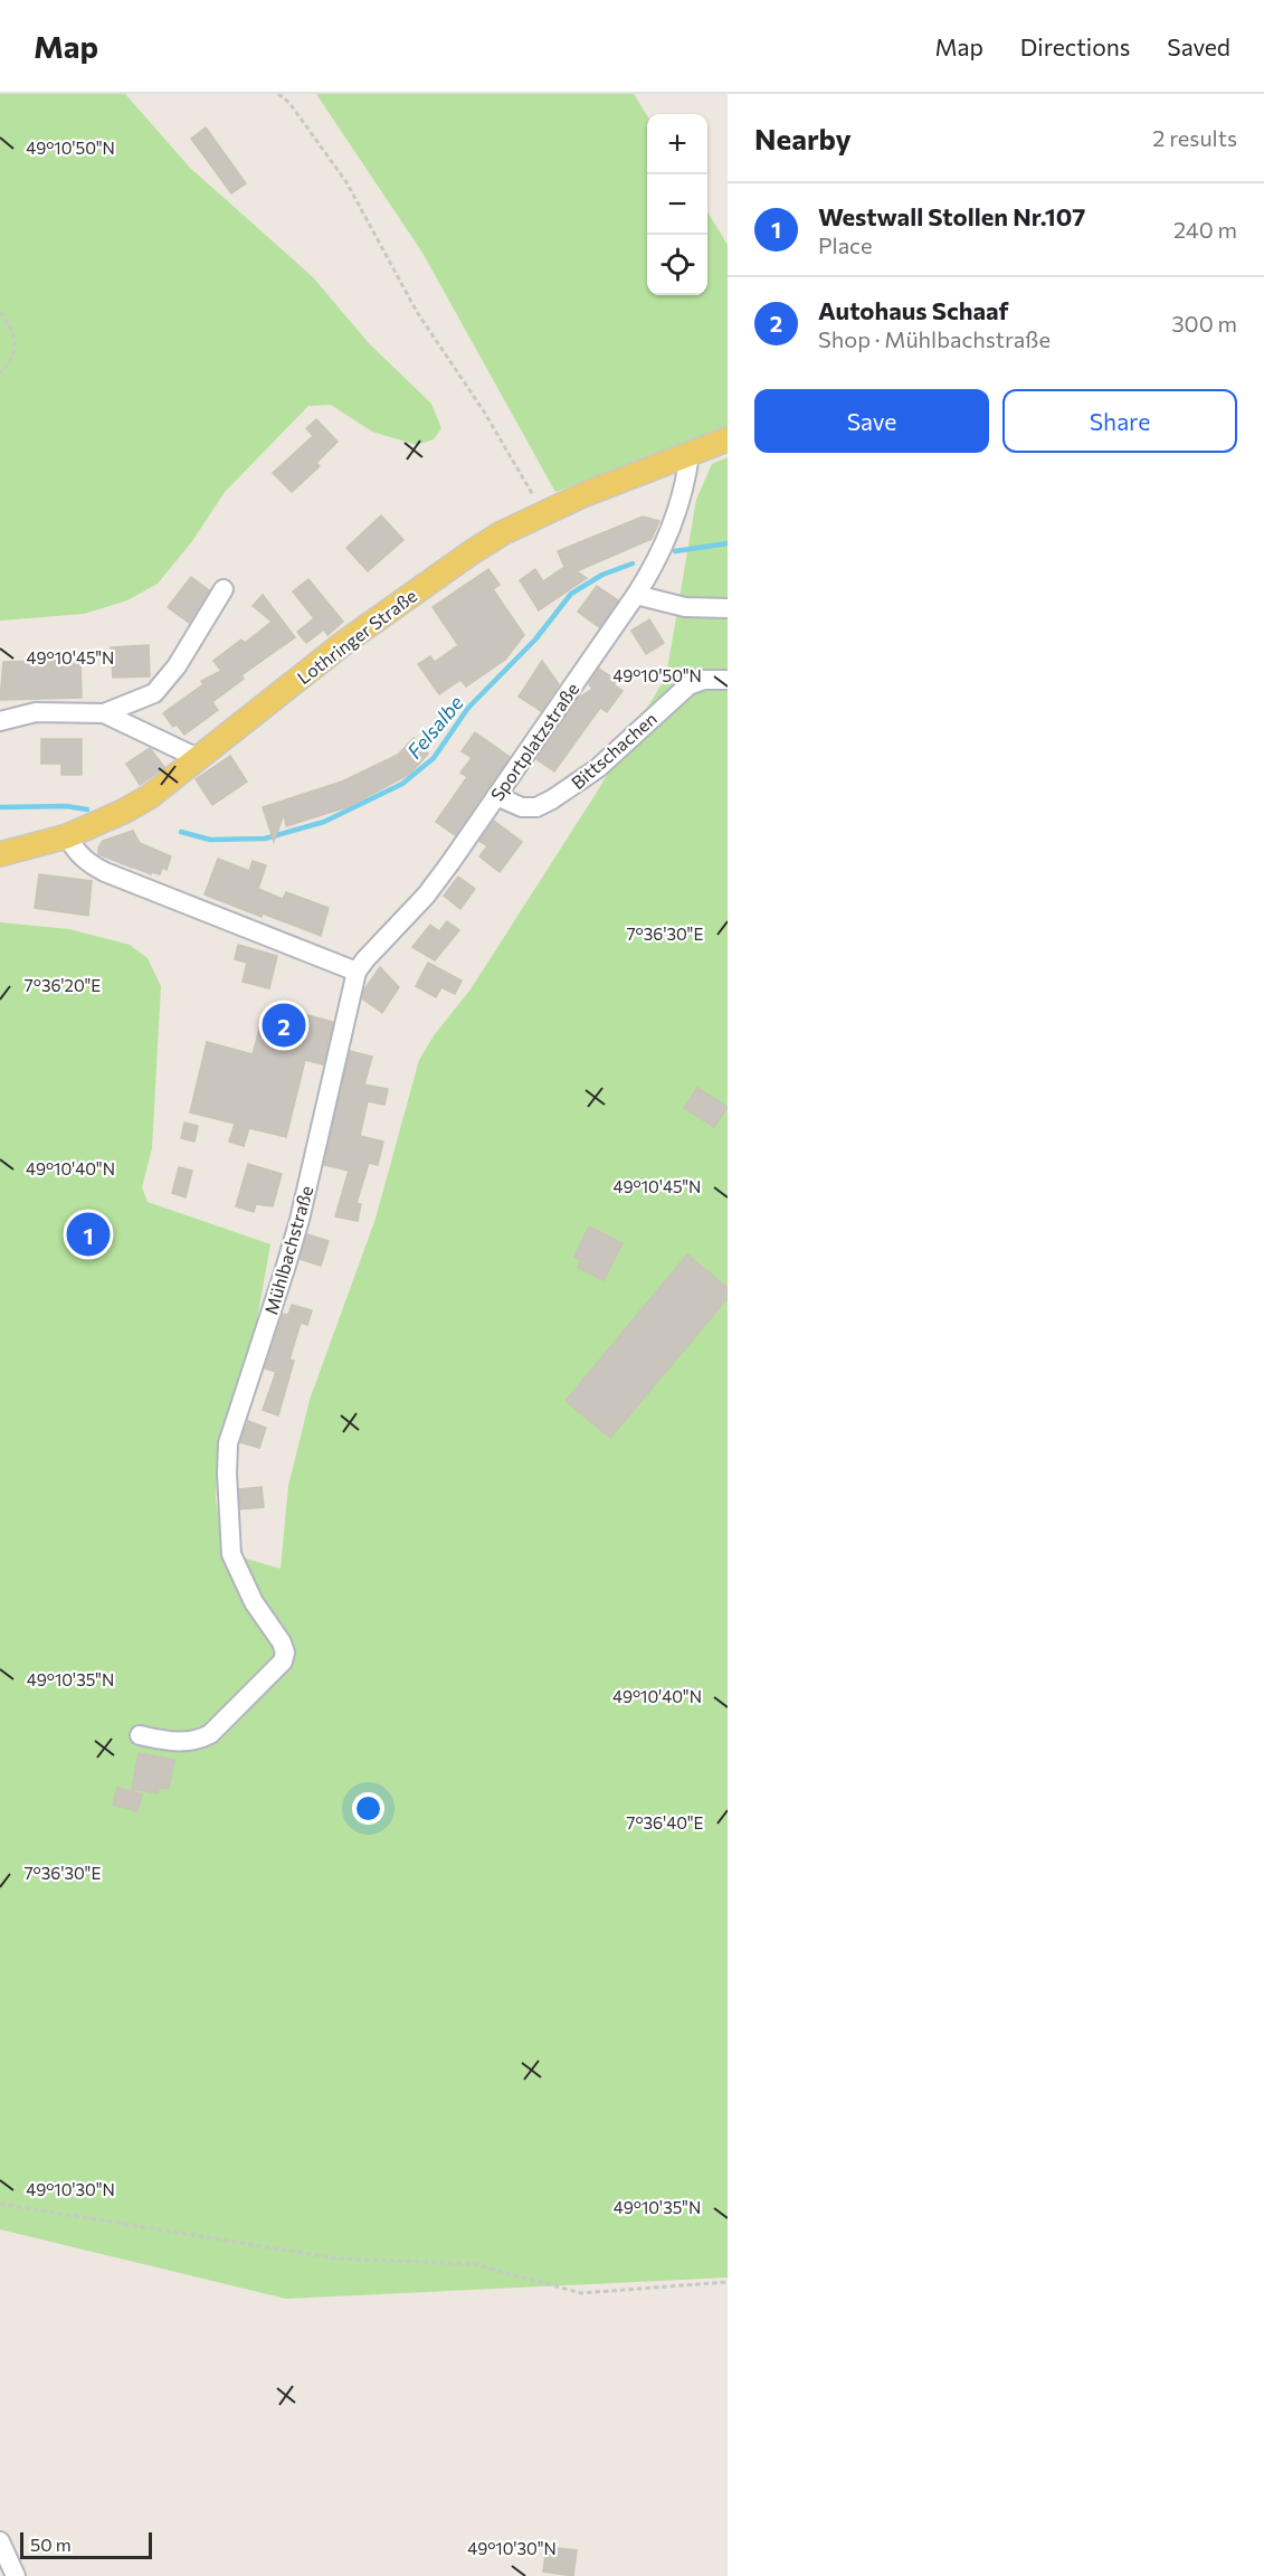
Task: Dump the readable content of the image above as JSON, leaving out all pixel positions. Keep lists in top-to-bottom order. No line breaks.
{"streets":{"main road":["Lothringer Straße"],"street":["Sportplatzstraße","Bittschachen","Mühlbachstraße"]},"crossings":[["Lothringer Straße","Sportplatzstraße"],["Sportplatzstraße","Bittschachen"],["Sportplatzstraße","Mühlbachstraße"]],"water":["Felsalbe"],"scale_bar":"50 m","page":{"header":"Map","nav":["Map","Directions","Saved"],"heading":["Nearby","2 results"],"map_buttons":["+","−"],"list":[{"mark":"1","name":"Westwall Stollen Nr.107","note":"Place","value":"240 m"},{"mark":"2","name":"Autohaus Schaaf","note":"Shop · Mühlbachstraße","value":"300 m"}],"buttons":["Save","Share"],"pins":["2","1"],"scale":"50 m"},"coordinates":["49°10'50\"N","49°10'45\"N","7°36'30\"E","7°36'20\"E","49°10'40\"N","49°10'35\"N","7°36'40\"E","49°10'30\"N"]}
